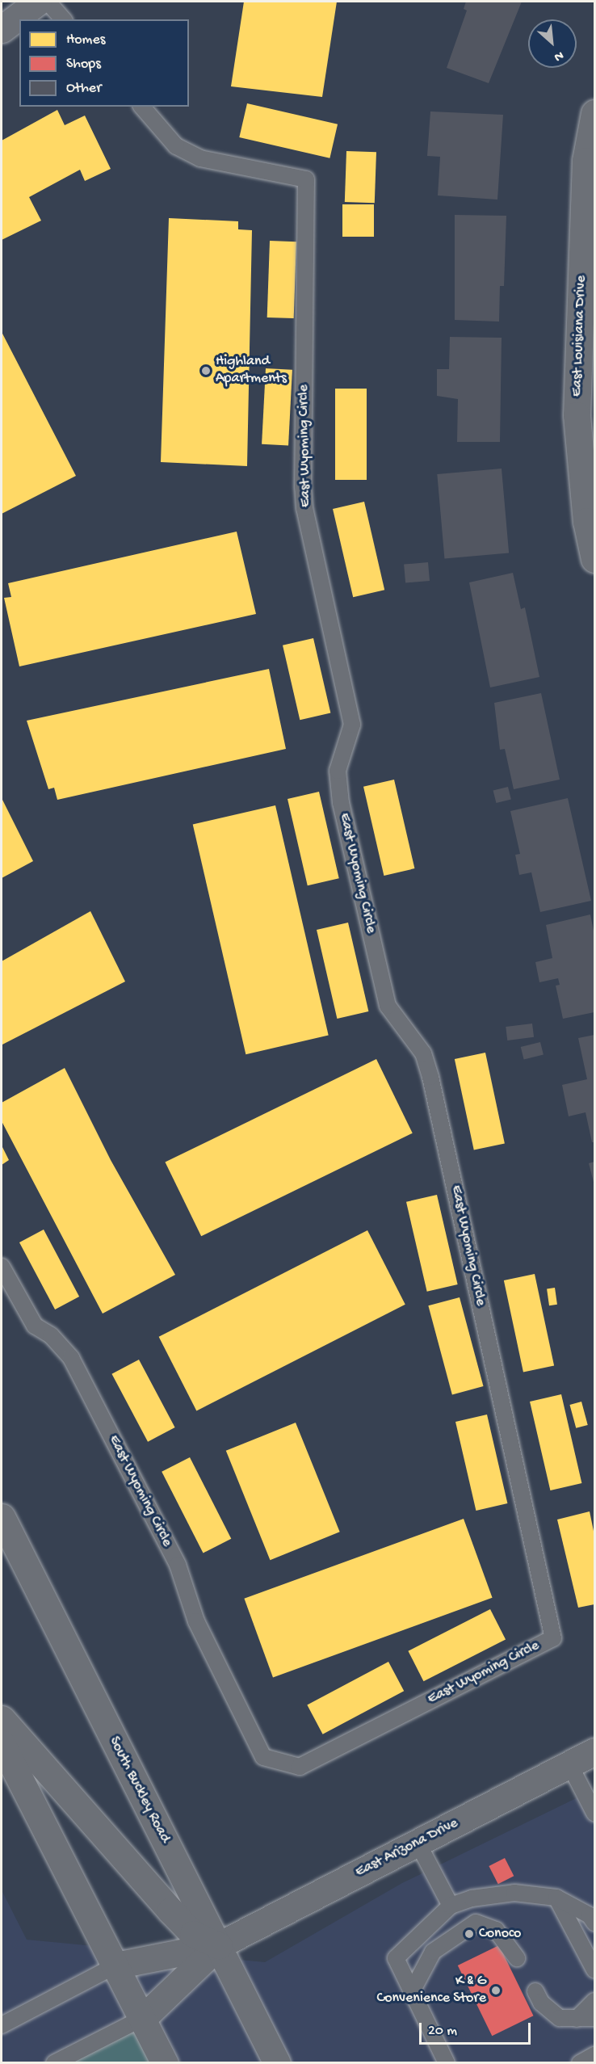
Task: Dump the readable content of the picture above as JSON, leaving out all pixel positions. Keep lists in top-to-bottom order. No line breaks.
{"streets":{"main road":["East Louisiana Drive","South Buckley Road","East Arizona Drive"],"lane":["East Wyoming Circle"]},"crossings":[["South Buckley Road","East Arizona Drive"]],"places":["Highland Apartments","Conoco","K & G Convenience Store"],"legend":["Homes","Shops","Other"],"scale_bar":"20 m","north":"bottom right"}
